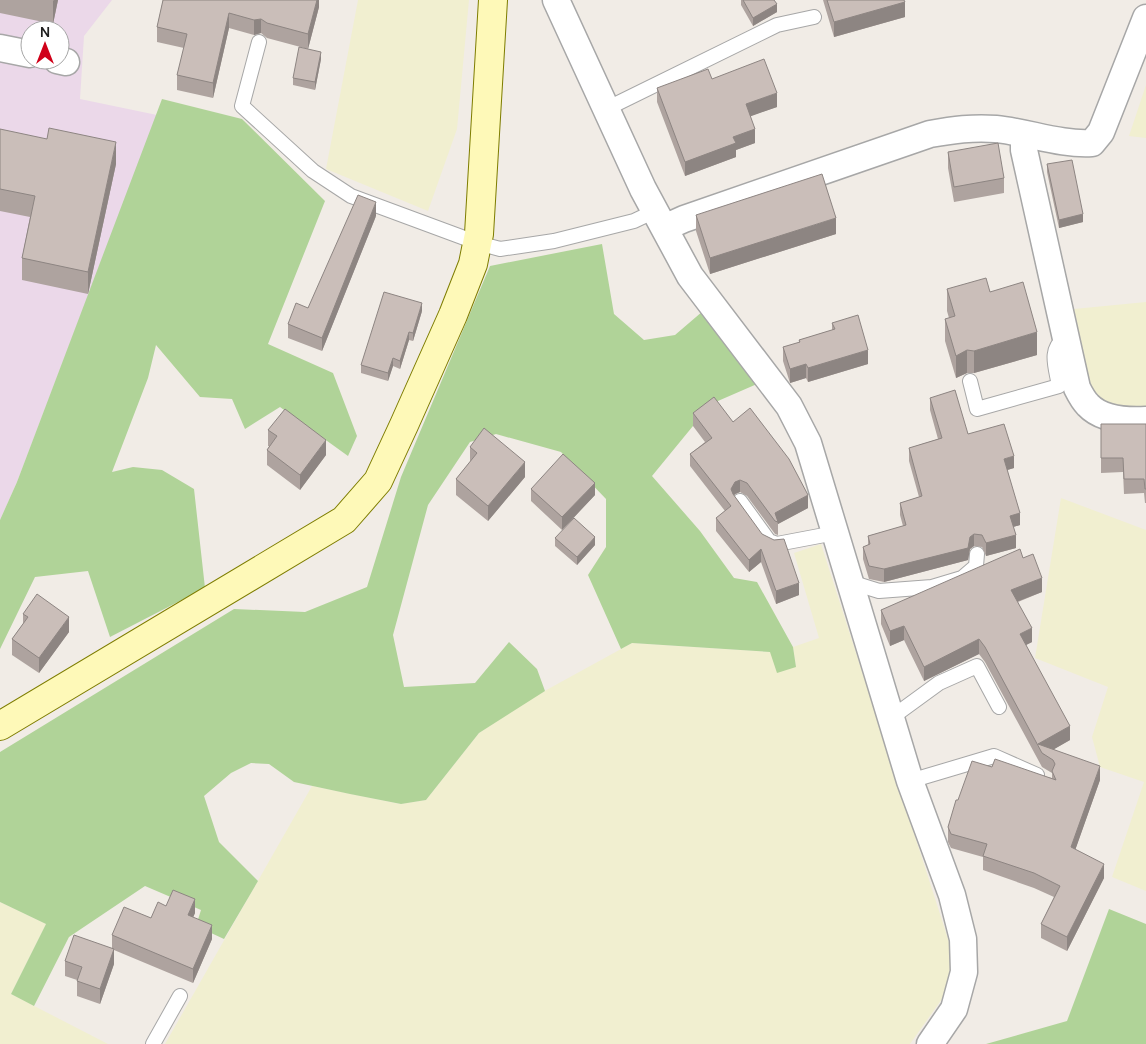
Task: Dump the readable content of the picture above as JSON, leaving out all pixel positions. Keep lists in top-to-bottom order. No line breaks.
{"north":"top"}
